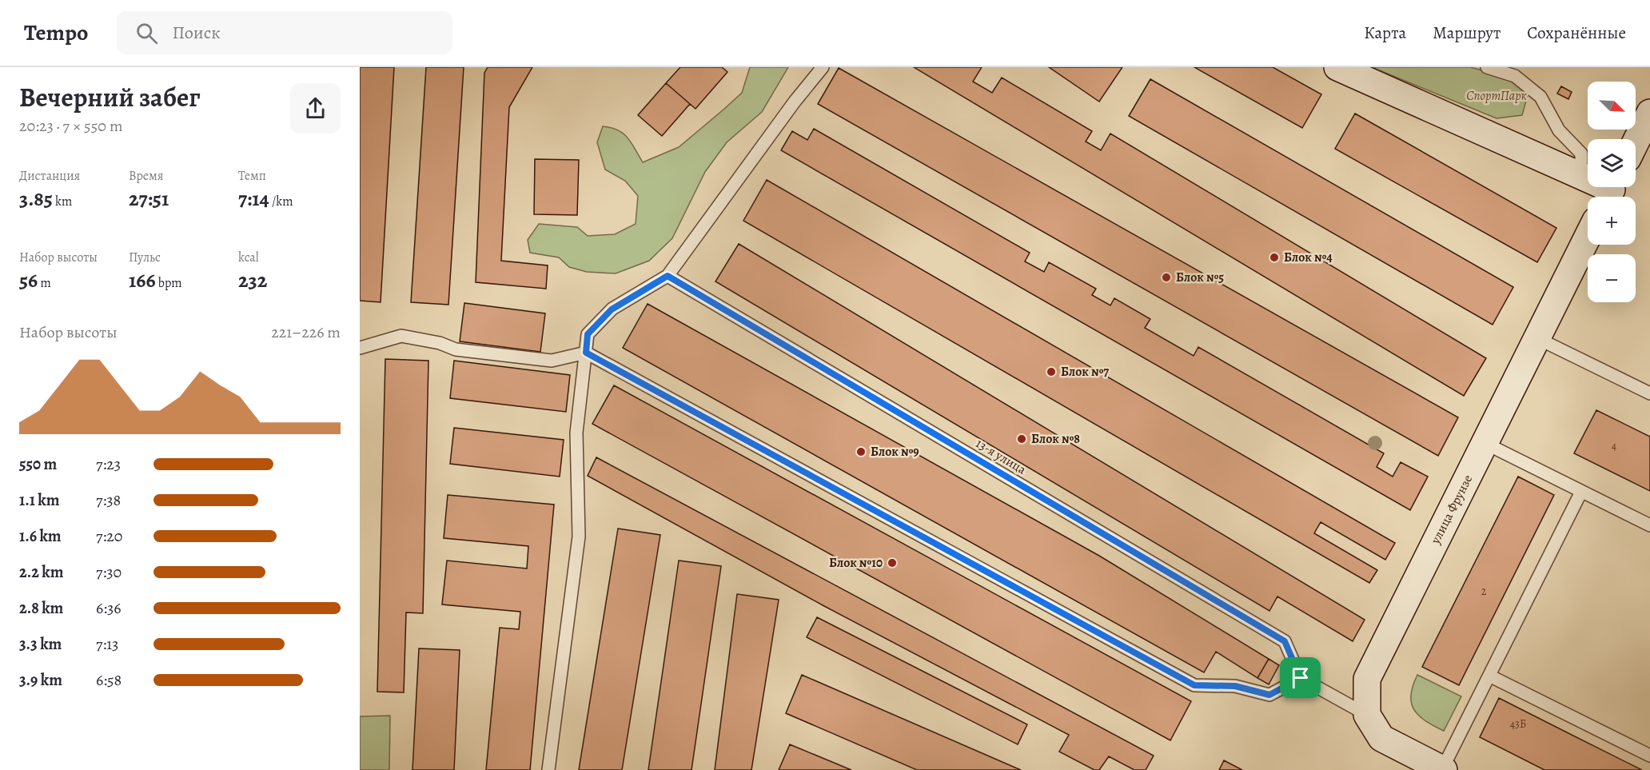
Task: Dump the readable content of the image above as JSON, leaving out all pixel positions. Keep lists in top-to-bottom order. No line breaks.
{"streets":{"street":["улица Фрунзе"],"lane":["13-я улица"]},"parks":["СпортПарк"],"places":["Блок №4","Блок №5","Блок №7","Блок №8","Блок №9","Блок №10"],"house_numbers":["4","2","43Б"],"north":"bottom right","page":{"header":"Tempo","search":"Поиск","nav":["Карта","Маршрут","Сохранённые"],"heading":["Вечерний забег","20:23 · 7 × 550 m"],"map_buttons":["+","−"],"stats":[["Дистанция","3.85 km"],["Время","27:51"],["Темп","7:14 /km"],["Набор высоты","56 m"],["Пульс","166 bpm"],["kcal","232"]],"chart":["Набор высоты","221–226 m"],"list":[{"name":"550 m","note":"7:23"},{"name":"1.1 km","note":"7:38"},{"name":"1.6 km","note":"7:20"},{"name":"2.2 km","note":"7:30"},{"name":"2.8 km","note":"6:36"},{"name":"3.3 km","note":"7:13"},{"name":"3.9 km","note":"6:58"}]}}
